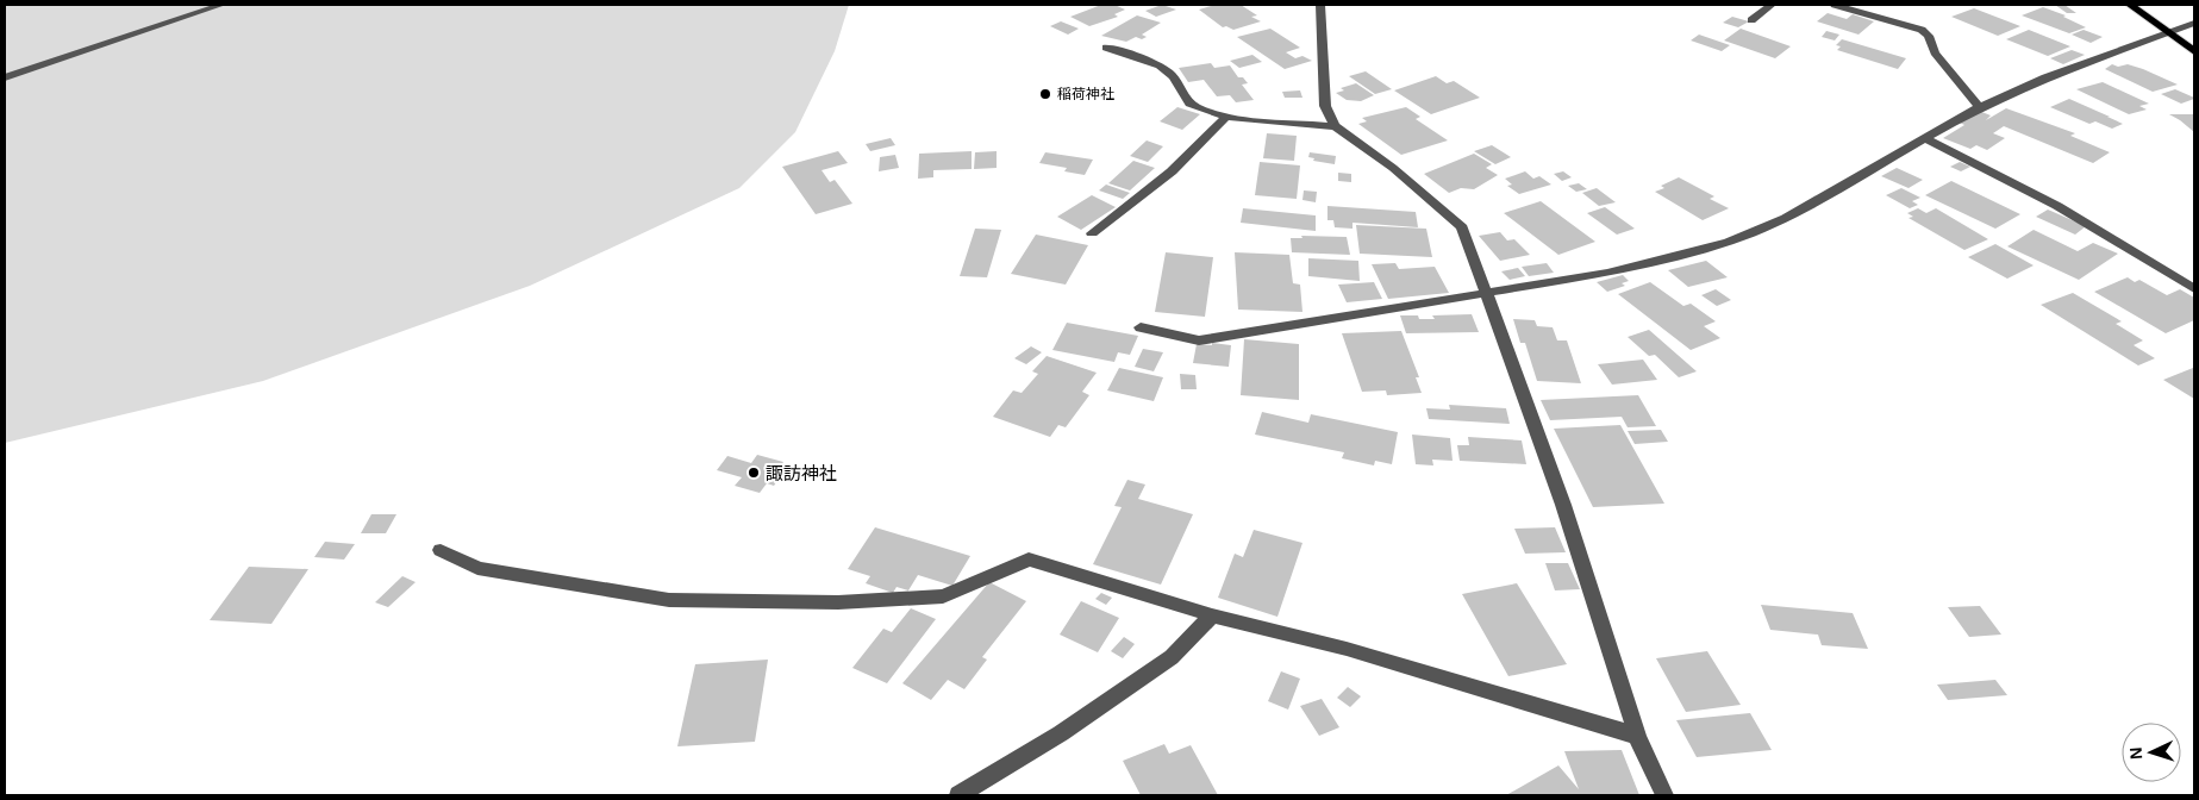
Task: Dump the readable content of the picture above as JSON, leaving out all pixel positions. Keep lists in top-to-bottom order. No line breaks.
{"places":["稲荷神社","諏訪神社"],"north":"left"}
